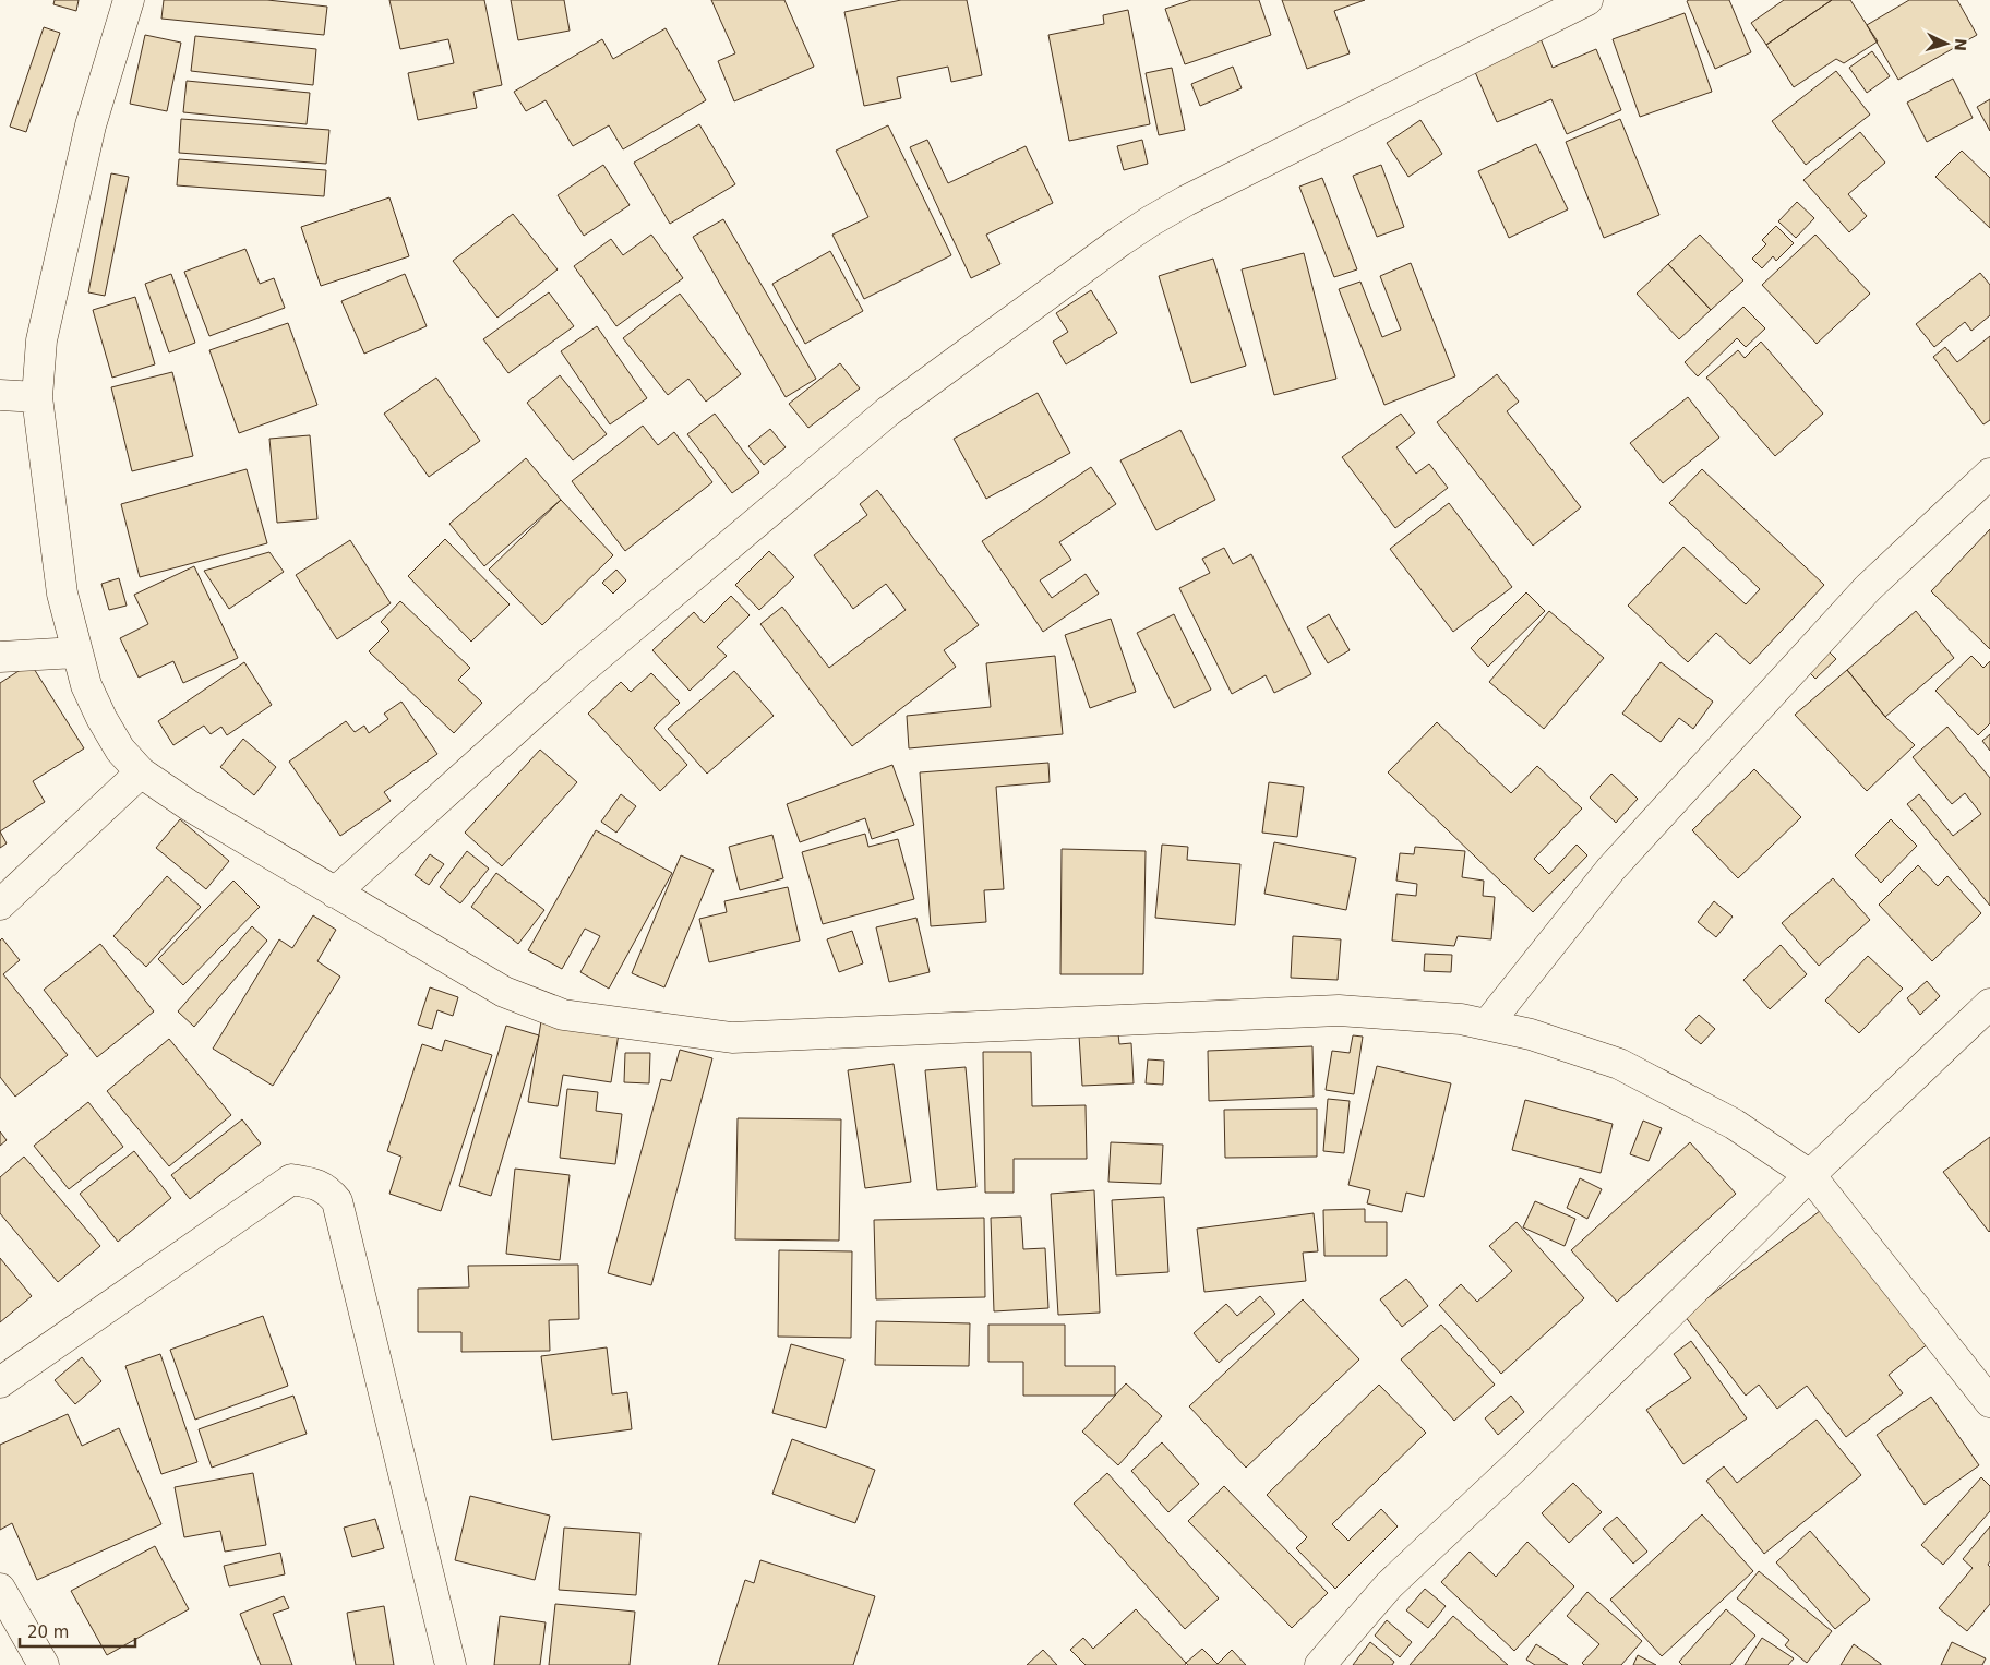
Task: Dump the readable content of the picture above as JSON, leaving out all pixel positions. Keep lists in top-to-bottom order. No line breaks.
{"scale_bar":"20 m","north":"right"}
